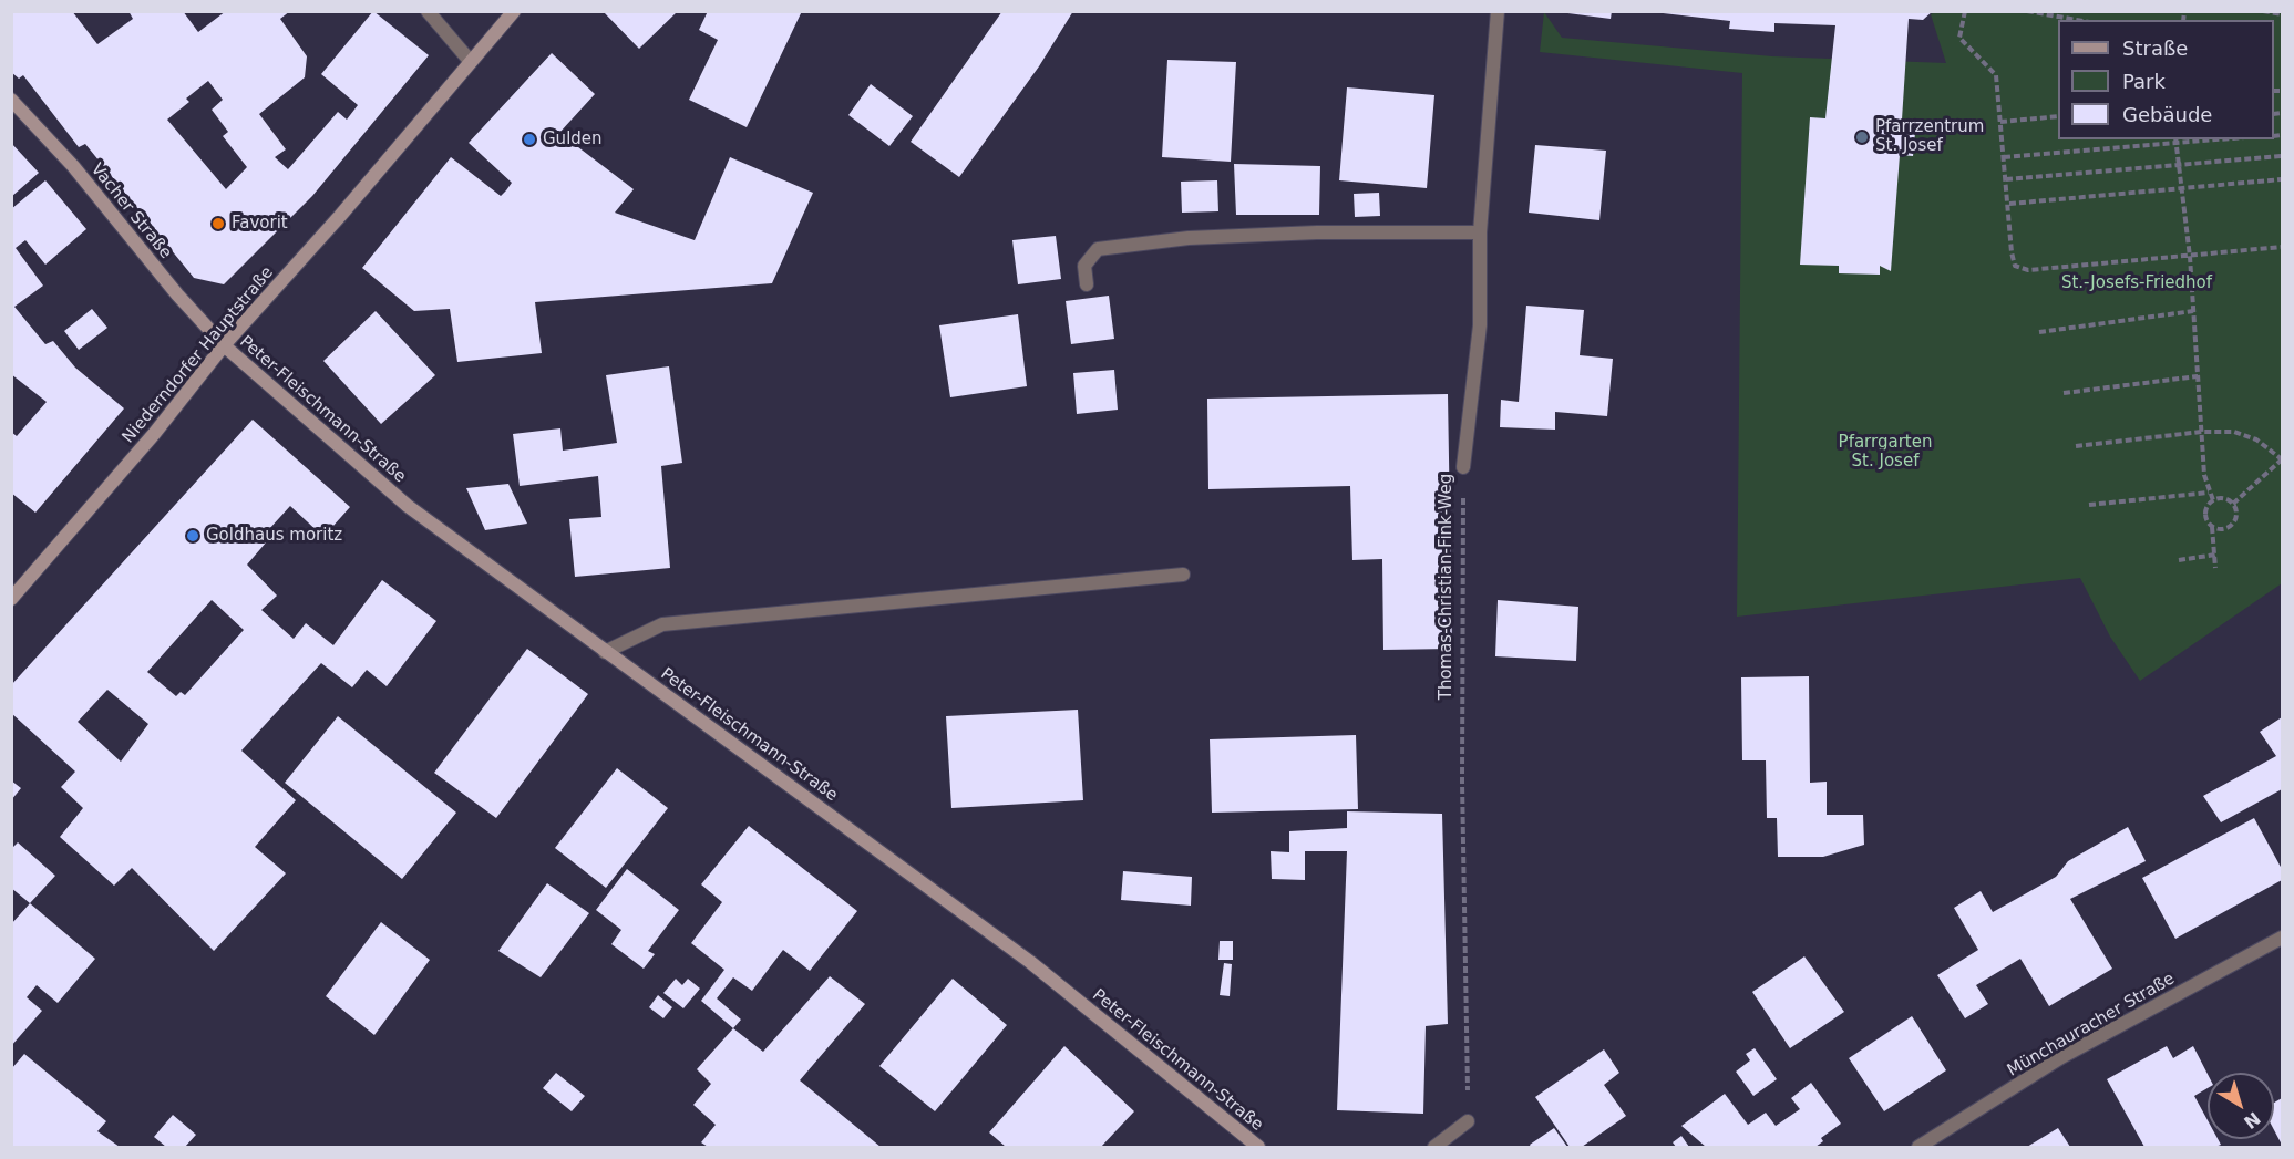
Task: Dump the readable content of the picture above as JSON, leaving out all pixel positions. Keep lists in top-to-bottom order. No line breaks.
{"streets":{"street":["Vacher Straße","Niederndorfer Hauptstraße","Peter-Fleischmann-Straße","Thomas-Christian-Fink-Weg","Münchauracher Straße"]},"crossings":[["Vacher Straße","Niederndorfer Hauptstraße"],["Vacher Straße","Peter-Fleischmann-Straße"],["Niederndorfer Hauptstraße","Peter-Fleischmann-Straße"]],"parks":["St.-Josefs-Friedhof","Pfarrgarten St. Josef"],"places":["Pfarrzentrum St. Josef","Gulden","Favorit","Goldhaus moritz"],"legend":["Straße","Park","Gebäude"],"north":"bottom right"}
